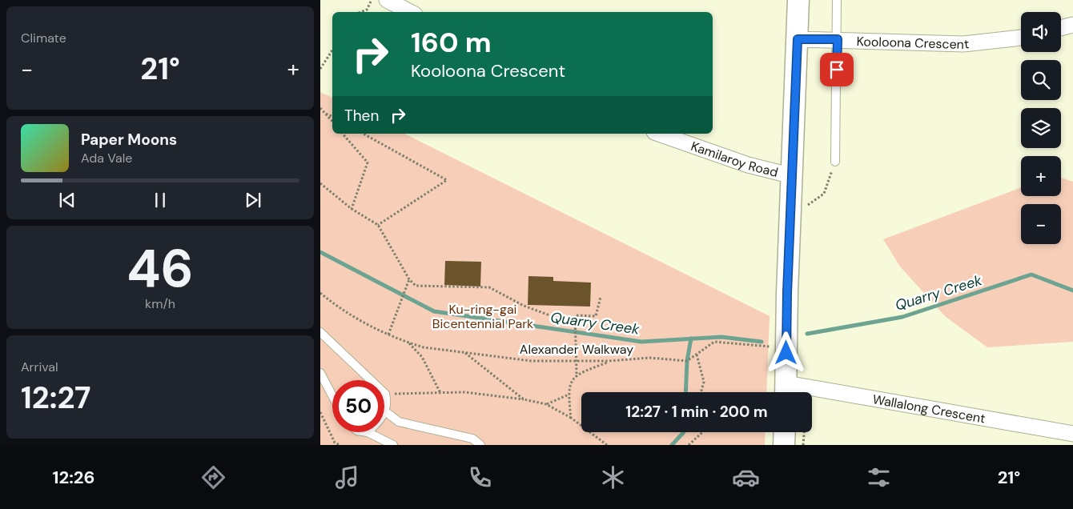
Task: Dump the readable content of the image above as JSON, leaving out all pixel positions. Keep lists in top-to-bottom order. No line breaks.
{"streets":{"street":["Kooloona Crescent","Kamilaroy Road","Wallalong Crescent"],"path":["Alexander Walkway"]},"water":["Quarry Creek"],"parks":["Ku-ring-gai Bicentennial Park"],"page":{"tile":["Climate",["46","km/h"],["Arrival","12:27"]],"map_buttons":["+","−"],"turn":["160 m","Kooloona Crescent"],"heat":["−","21°","+"],"then":"Then","song":["Paper Moons","Ada Vale"],"limit":"50","trip":"12:27 · 1 min · 200 m","tabs":["12:26","21°"]}}
